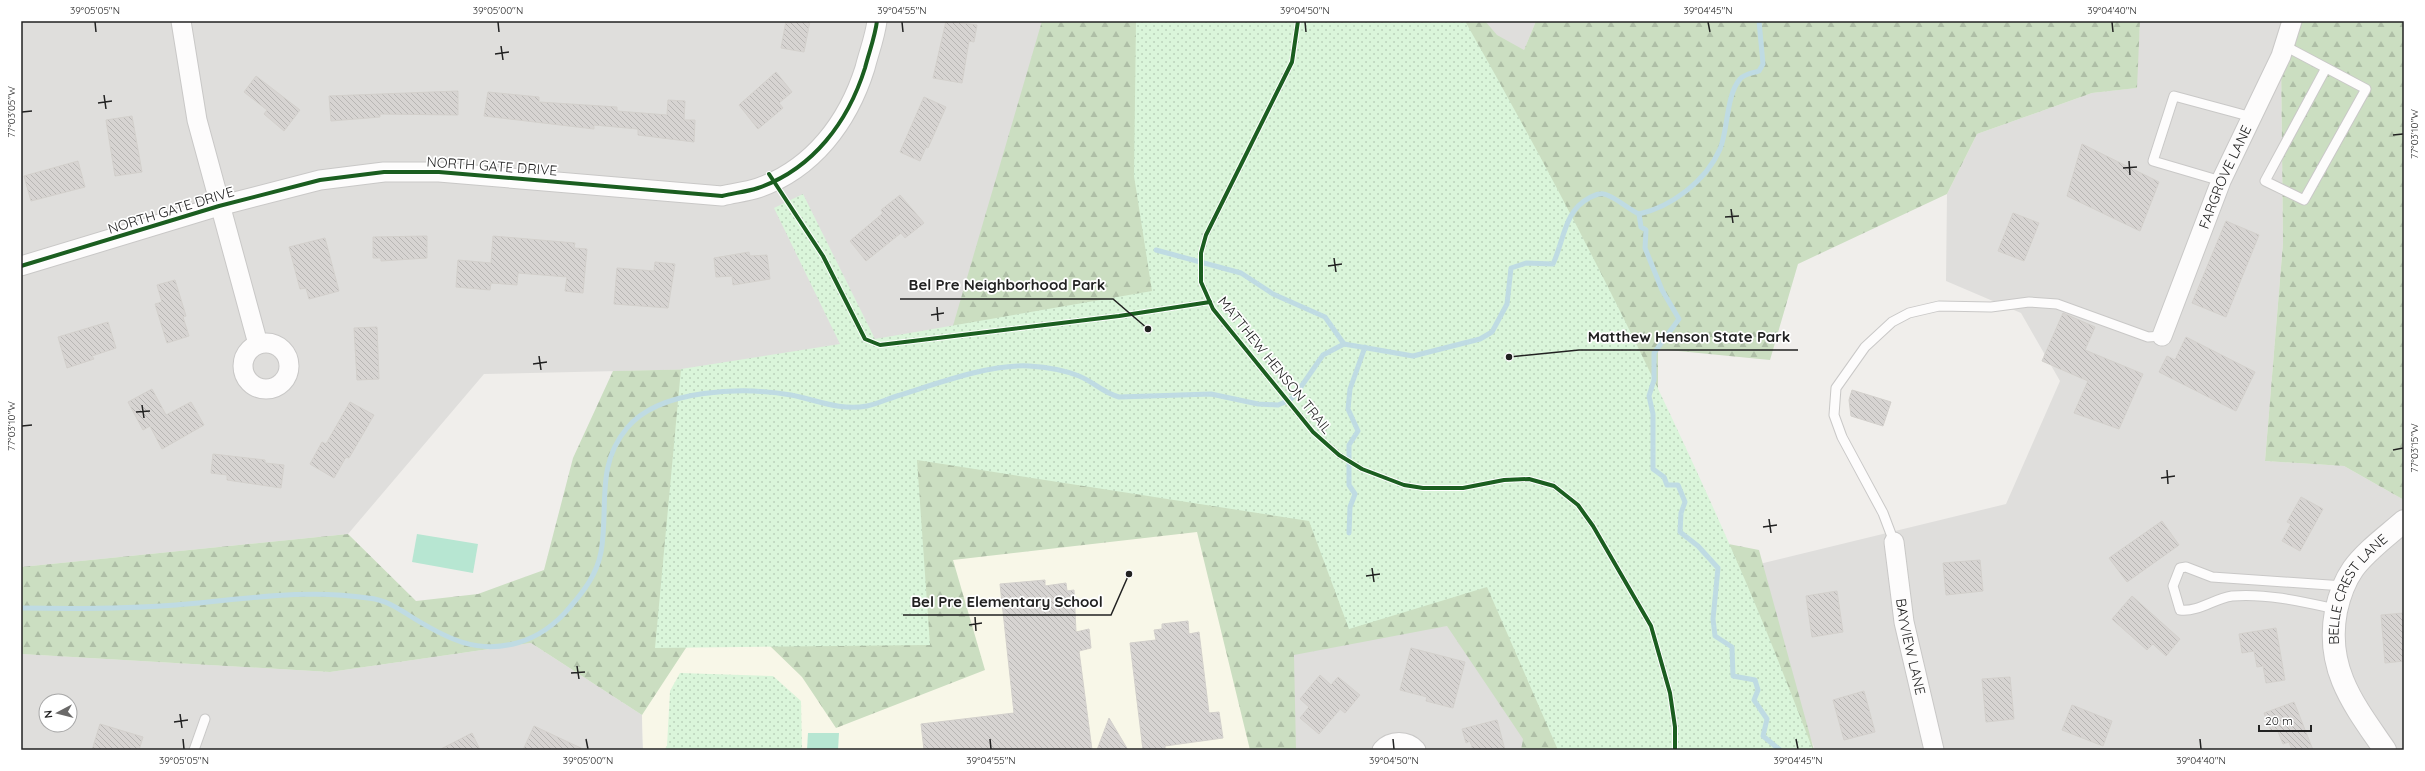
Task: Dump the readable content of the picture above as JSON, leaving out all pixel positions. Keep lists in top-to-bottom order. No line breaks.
{"streets":{"street":["NORTH GATE DRIVE","FARGROVE LANE","BELLE CREST LANE","BAYVIEW LANE"],"cycle path":["MATTHEW HENSON TRAIL"]},"places":["Bel Pre Neighborhood Park","Matthew Henson State Park","Bel Pre Elementary School"],"scale_bar":"20 m","north":"left","coordinates":["39°05'05\"N","39°05'00\"N","39°04'55\"N","39°04'50\"N","39°04'45\"N","39°04'40\"N","77°03'05\"W","77°03'10\"W","77°03'15\"W"]}
